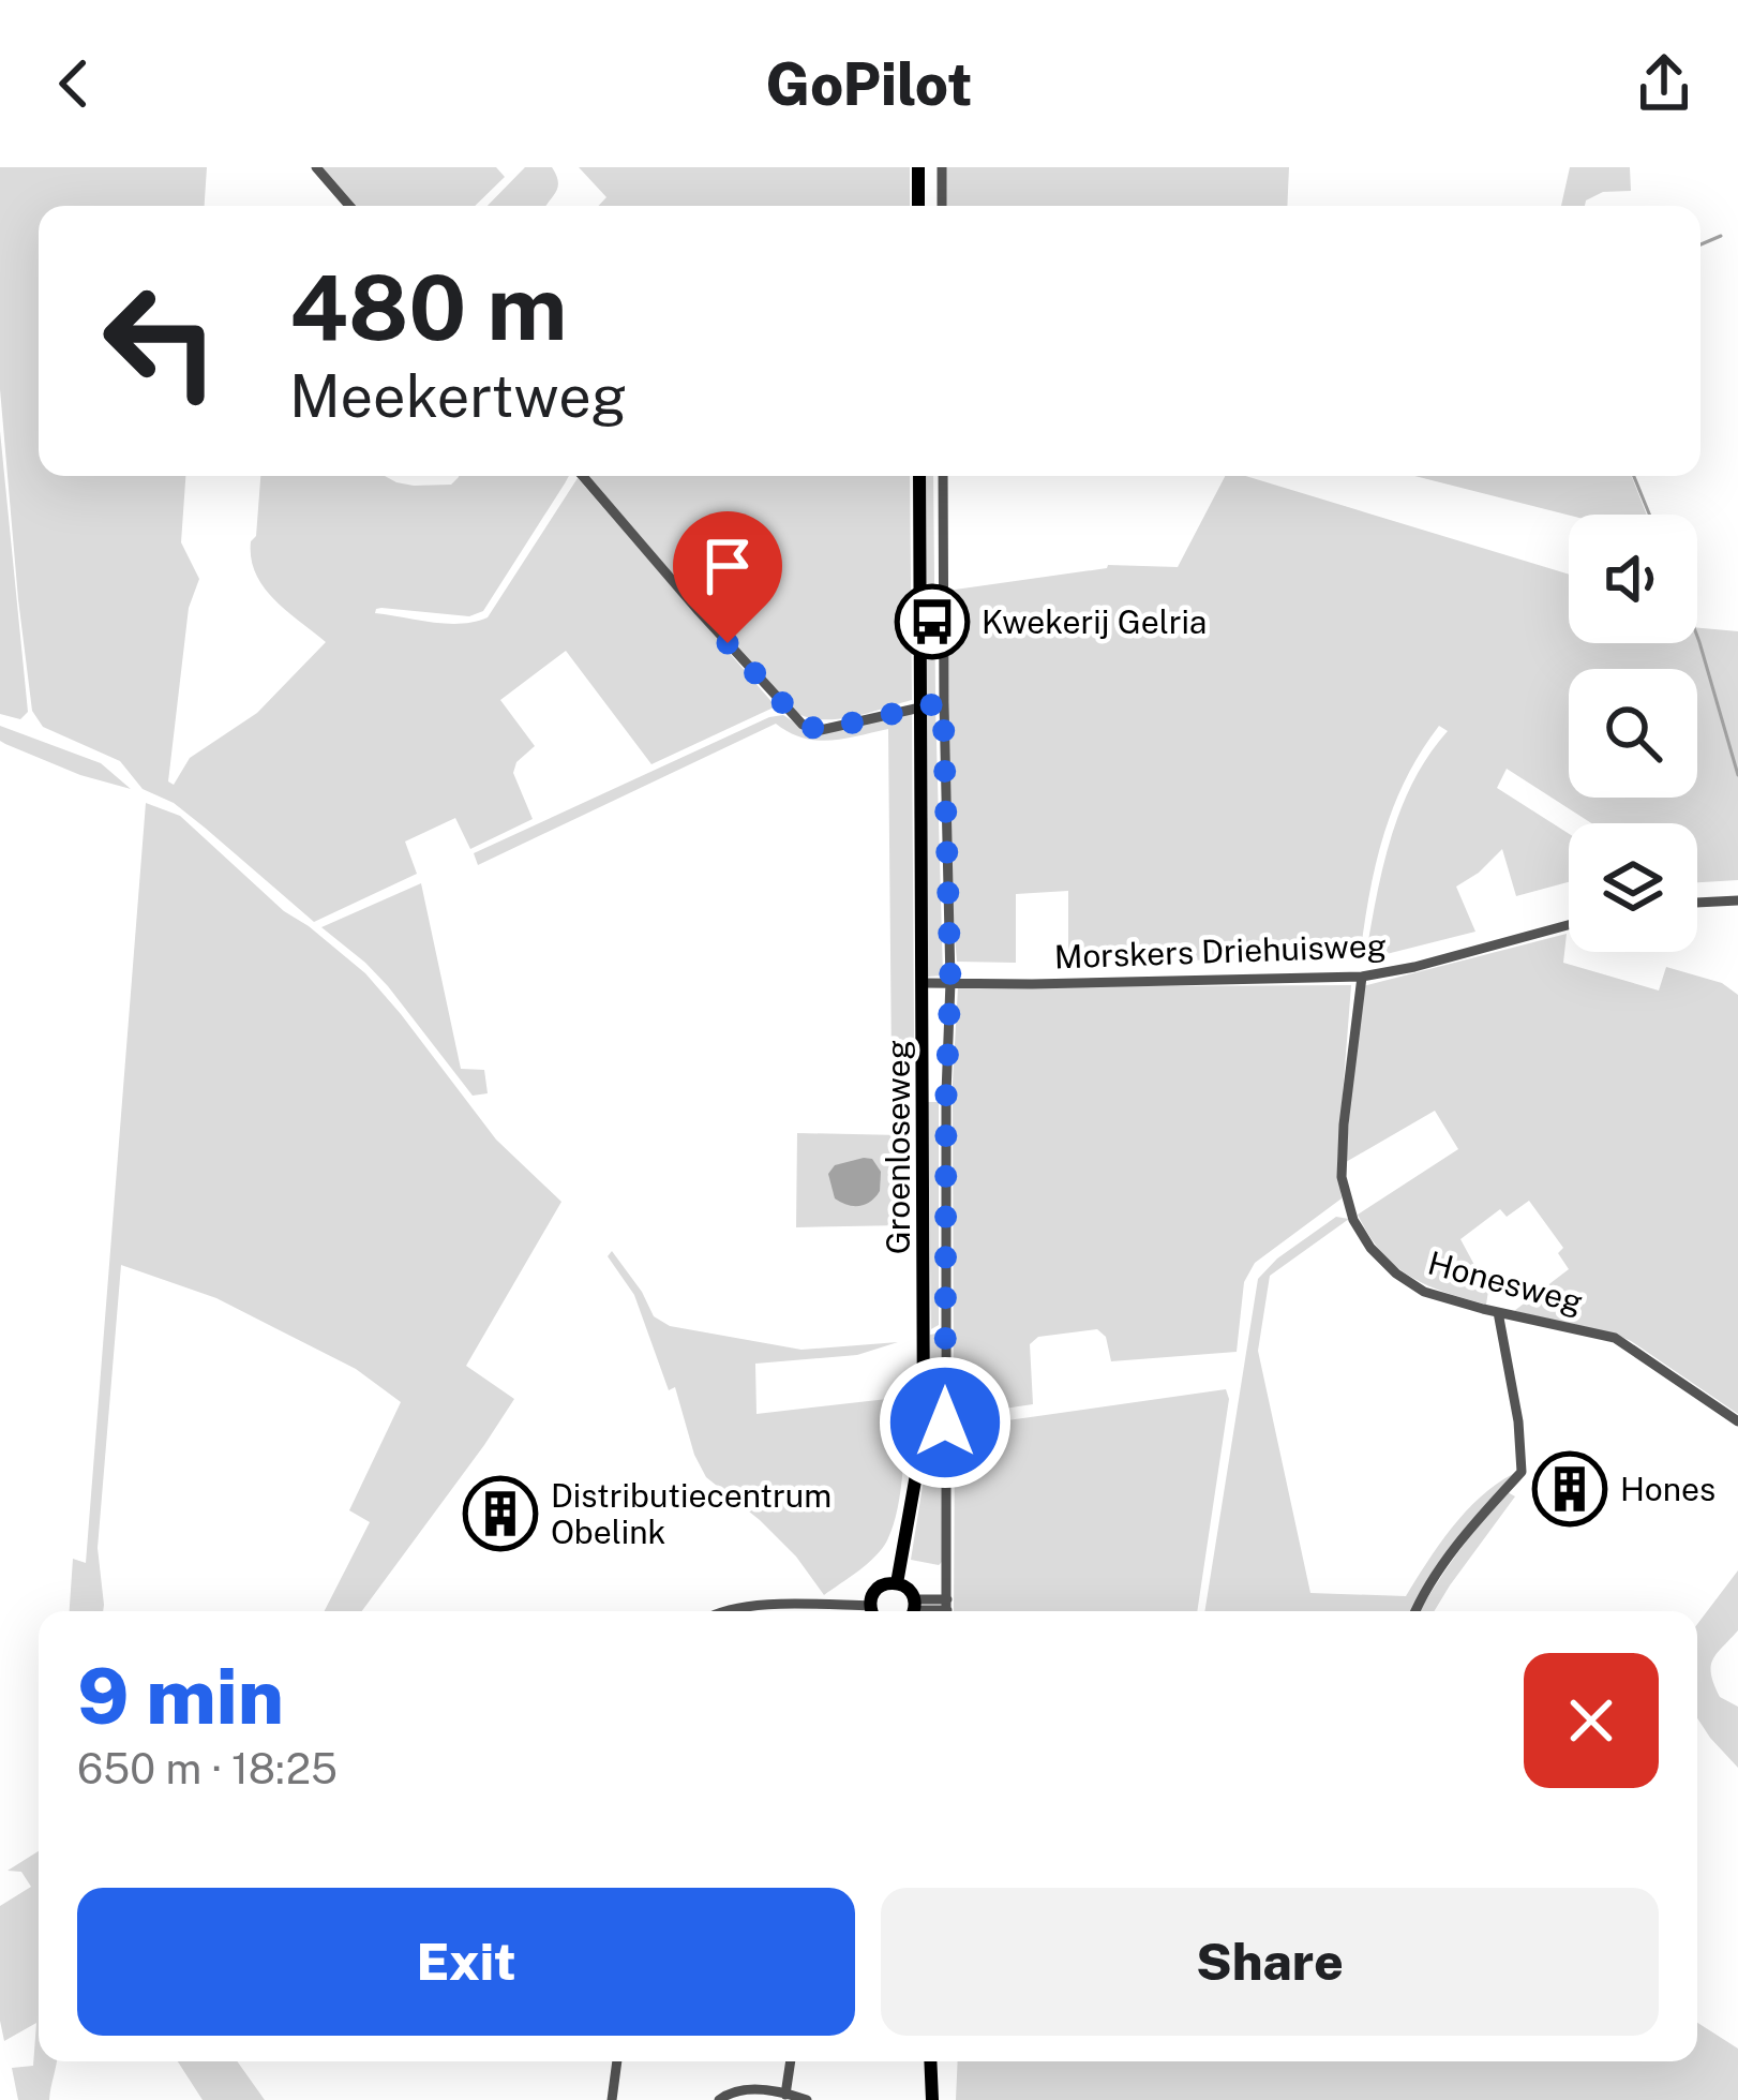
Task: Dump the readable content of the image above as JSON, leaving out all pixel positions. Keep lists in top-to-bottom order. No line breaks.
{"streets":{"main road":["Groenloseweg"],"street":["Morskers Driehuisweg","Honesweg"]},"crossings":[["Morskers Driehuisweg","Groenloseweg"],["Morskers Driehuisweg","Honesweg"]],"places":{"bus stop":["Kwekerij Gelria"],"building":["Hones","Distributiecentrum Obelink"]},"page":{"header":"GoPilot","turn":["480 m","Meekertweg"],"heading":["9 min","650 m · 18:25"],"buttons":["Exit","Share"]}}
